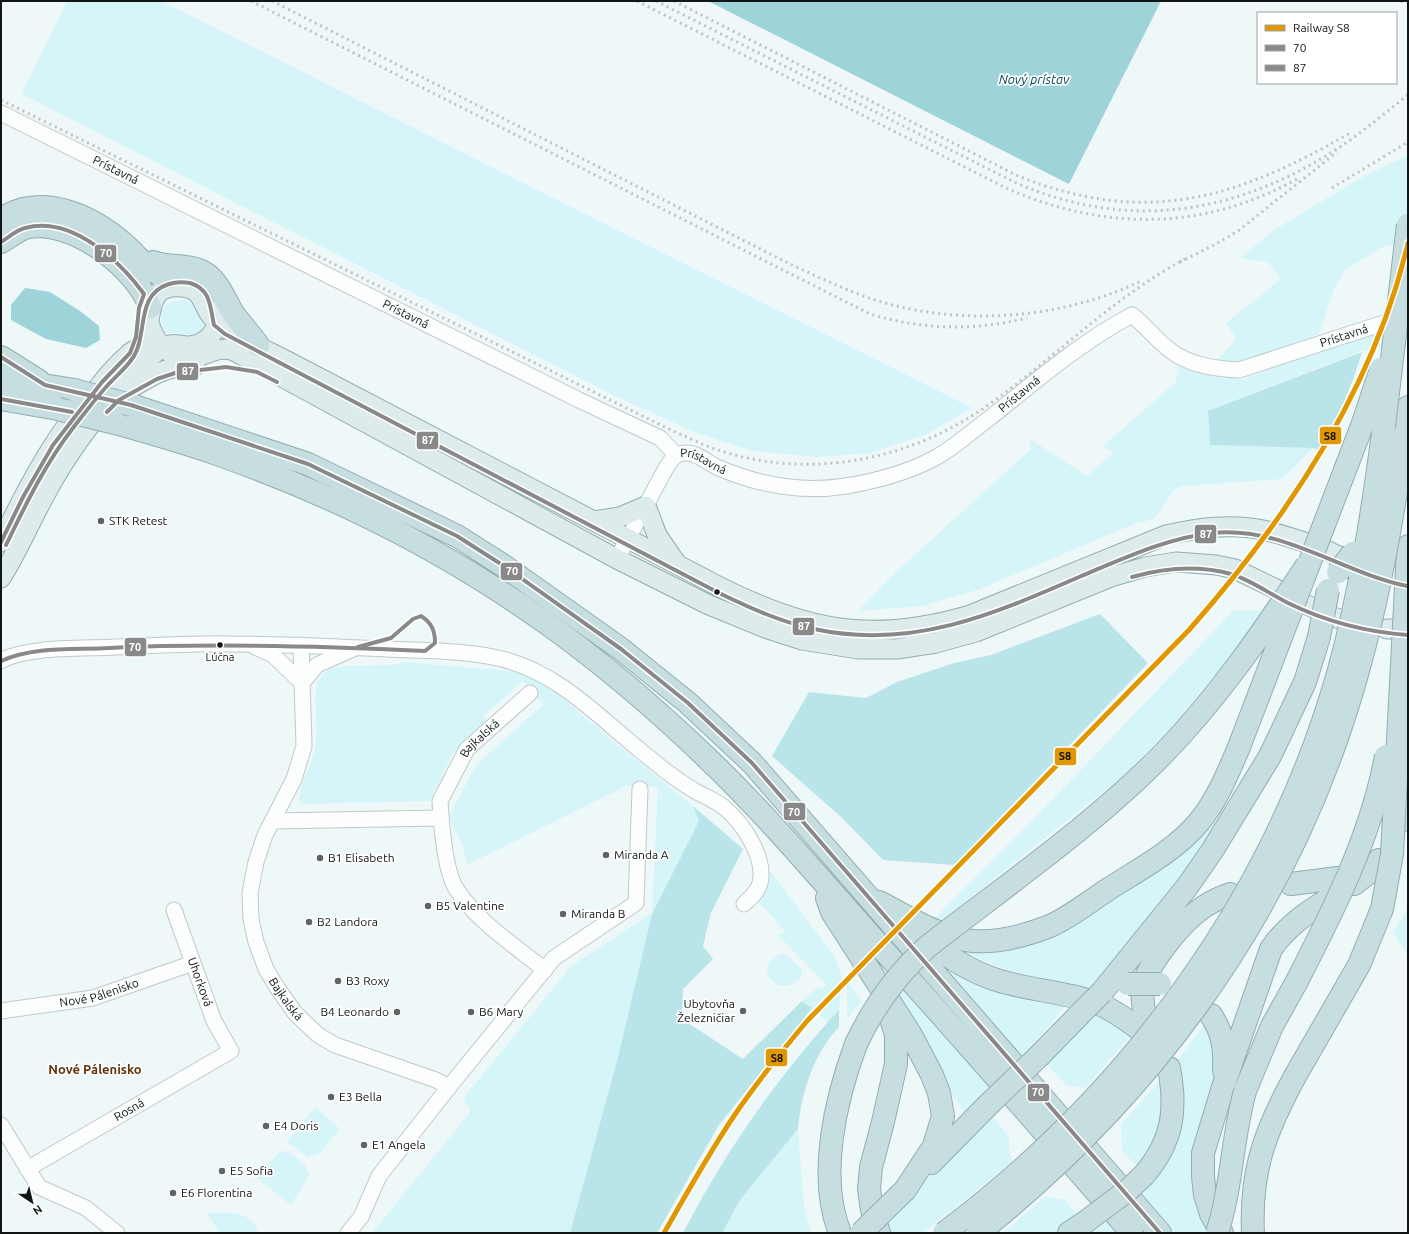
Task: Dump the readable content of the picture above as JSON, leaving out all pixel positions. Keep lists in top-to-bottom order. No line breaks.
{"streets":{"street":["Prístavná","Bajkalská","Uhorková","Nové Pálenisko","Rosná"]},"crossings":[["Uhorková","Nové Pálenisko"],["Uhorková","Rosná"]],"districts":["Nové Pálenisko"],"water":["Nový prístav"],"places":["STK Retest","Lúčna","Miranda A","B1 Elisabeth","B5 Valentine","Miranda B","B2 Landora","B3 Roxy","Ubytovňa Železničiar","B4 Leonardo","B6 Mary","E3 Bella","E4 Doris","E1 Angela","E5 Sofia","E6 Florentina"],"lines":["transit line 70","rail line S8","transit line 87"],"legend":["Railway S8","70","87"],"north":"bottom right"}
